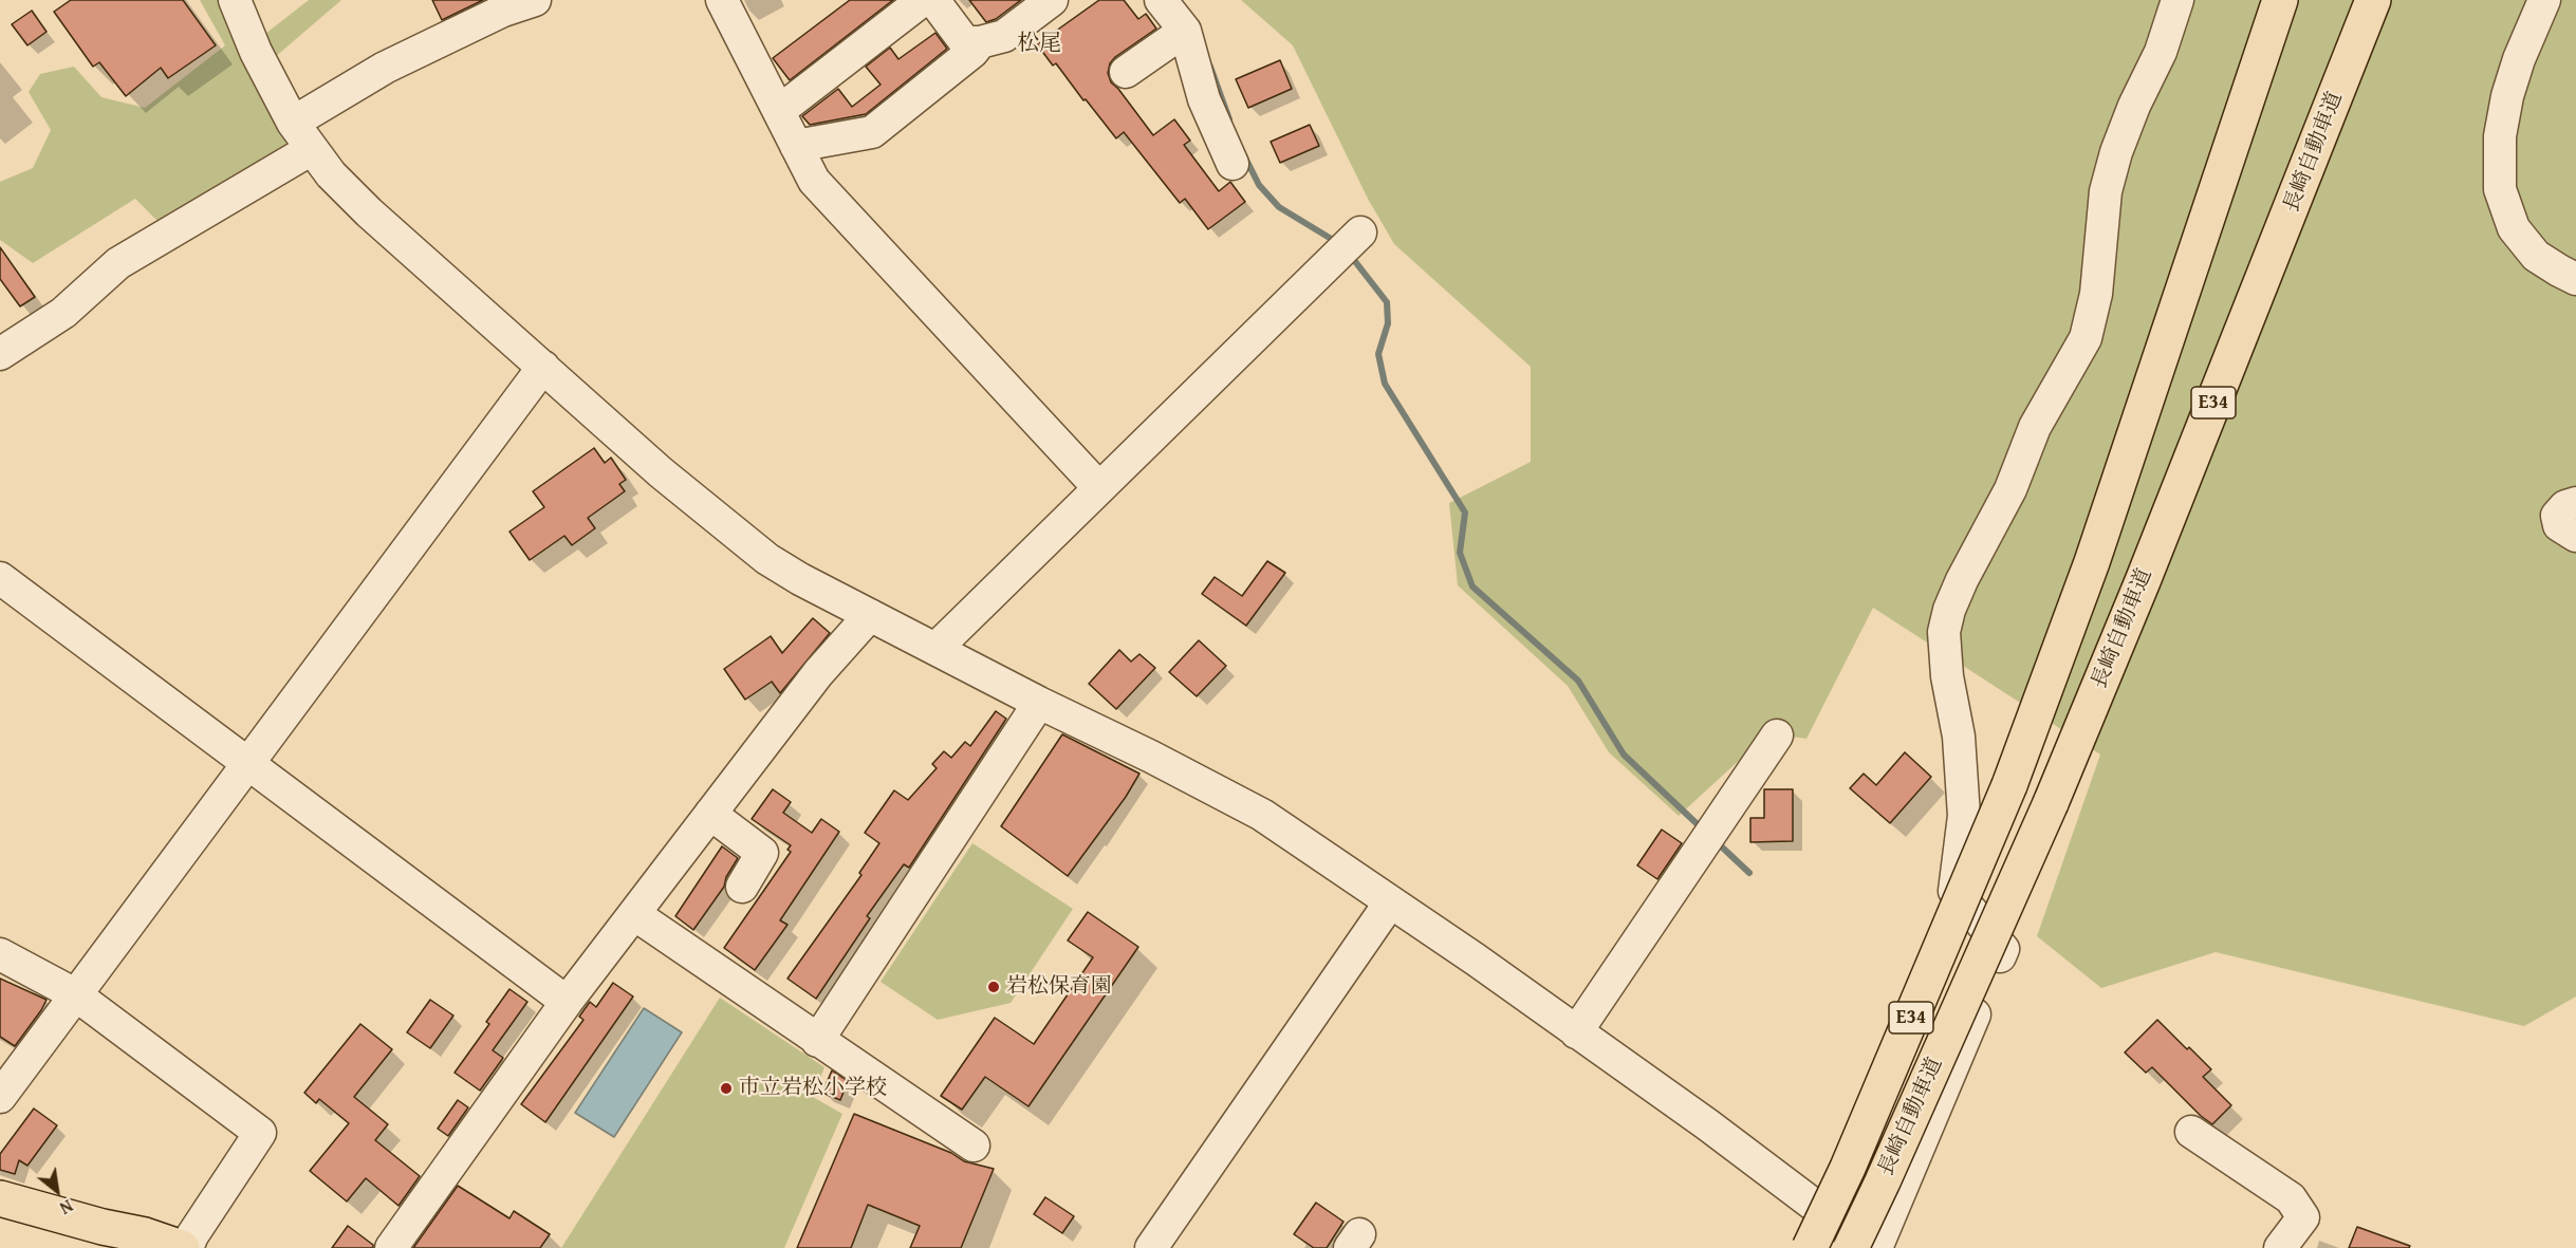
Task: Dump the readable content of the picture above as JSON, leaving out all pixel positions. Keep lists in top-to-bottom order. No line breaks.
{"streets":{"main road":["長崎自動車道","E34"]},"districts":["松尾"],"places":["岩松保育園","市立岩松小学校"],"north":"bottom right"}
